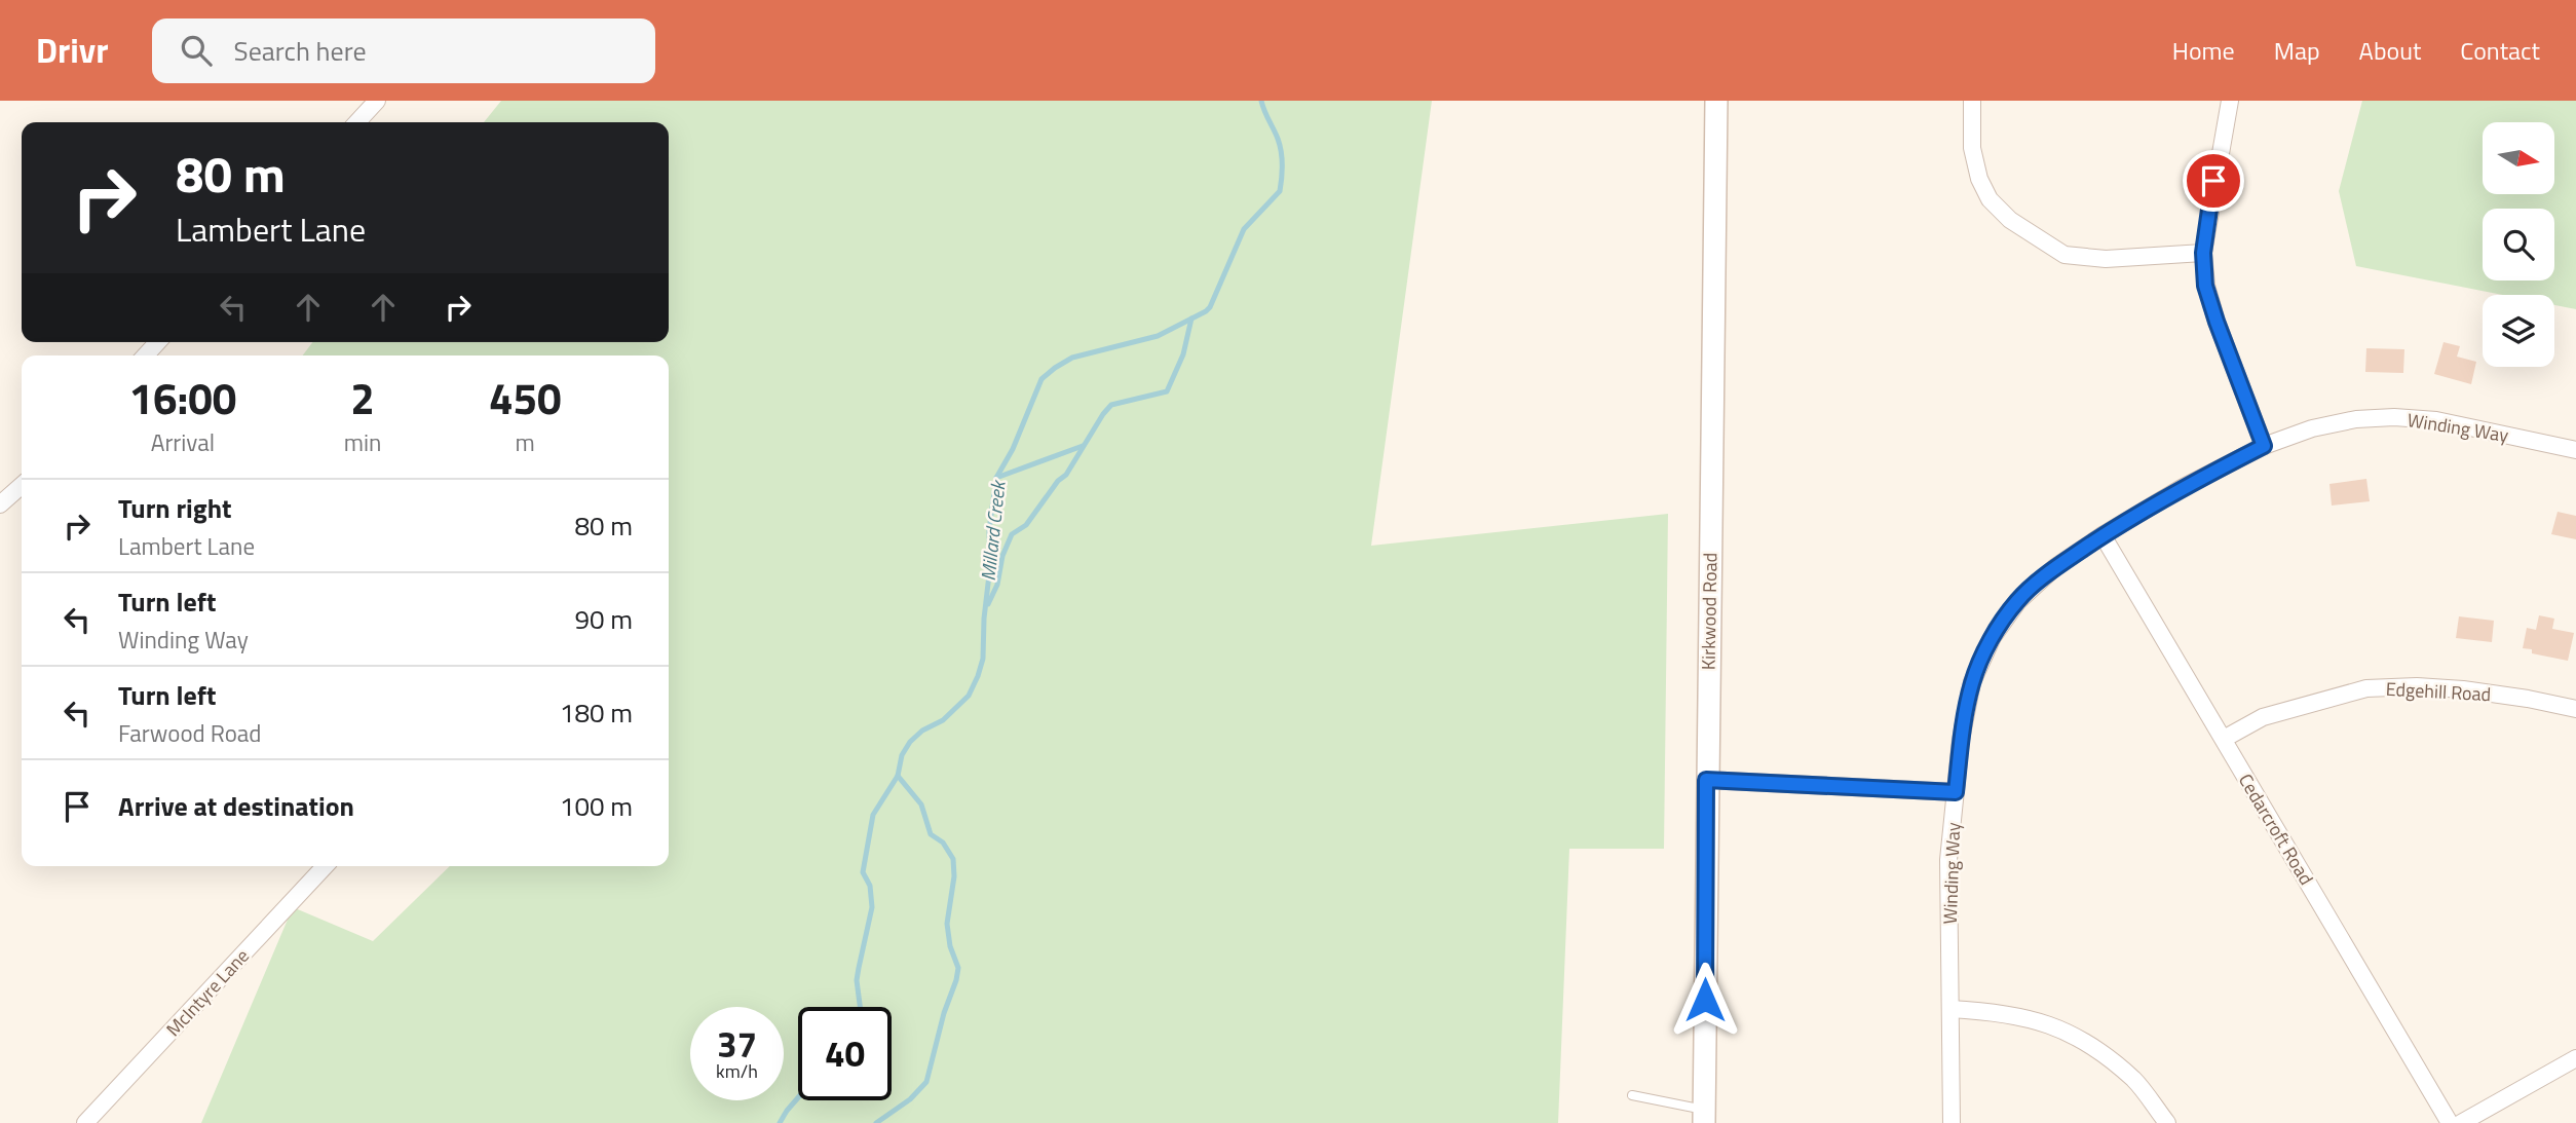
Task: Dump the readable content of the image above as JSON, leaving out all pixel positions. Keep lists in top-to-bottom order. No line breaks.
{"streets":{"street":["Winding Way","Kirkwood Road","Edgehill Road","Cedarcroft Road","McIntyre Lane"]},"crossings":[["Winding Way","Cedarcroft Road"],["Edgehill Road","Cedarcroft Road"]],"water":["Millard Creek"],"north":"right","page":{"header":"Drivr","search":"Search here","nav":["Home","Map","About","Contact"],"turn":["80 m","Lambert Lane"],"eta":["16:00","Arrival","2","min","450","m"],"list":[{"name":"Turn right","note":"Lambert Lane","value":"80 m"},{"name":"Turn left","note":"Winding Way","value":"90 m"},{"name":"Turn left","note":"Farwood Road","value":"180 m"},{"name":"Arrive at destination","value":"100 m"}],"speed":"37 km/h","limit":"40"}}
